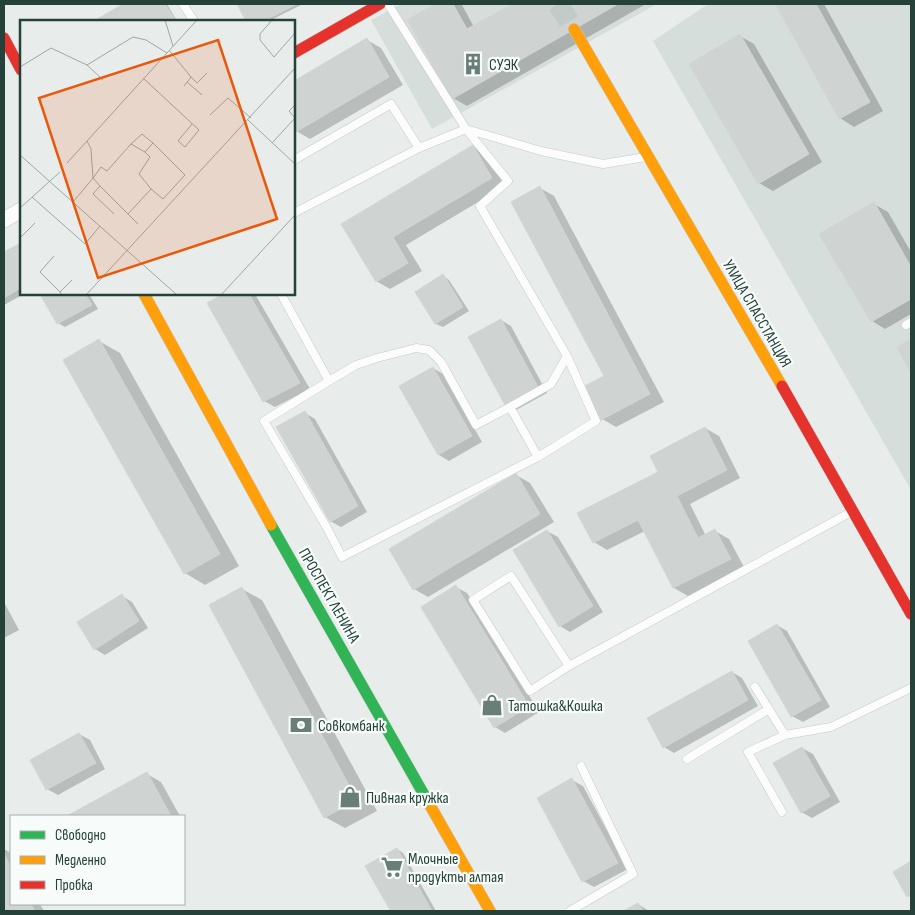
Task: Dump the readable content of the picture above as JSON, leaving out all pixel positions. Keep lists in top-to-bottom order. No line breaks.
{"streets":{"street":["УЛИЦА СПАССТАНЦИЯ","ПРОСПЕКТ ЛЕНИНА"]},"places":{"building":["СУЭК"],"shop":["Татошка&Кошка","Пивная кружка"],"bank":["Совкомбанк"],"supermarket":["Млочные продукты алтая"]},"legend":["Свободно","Медленно","Пробка"]}
